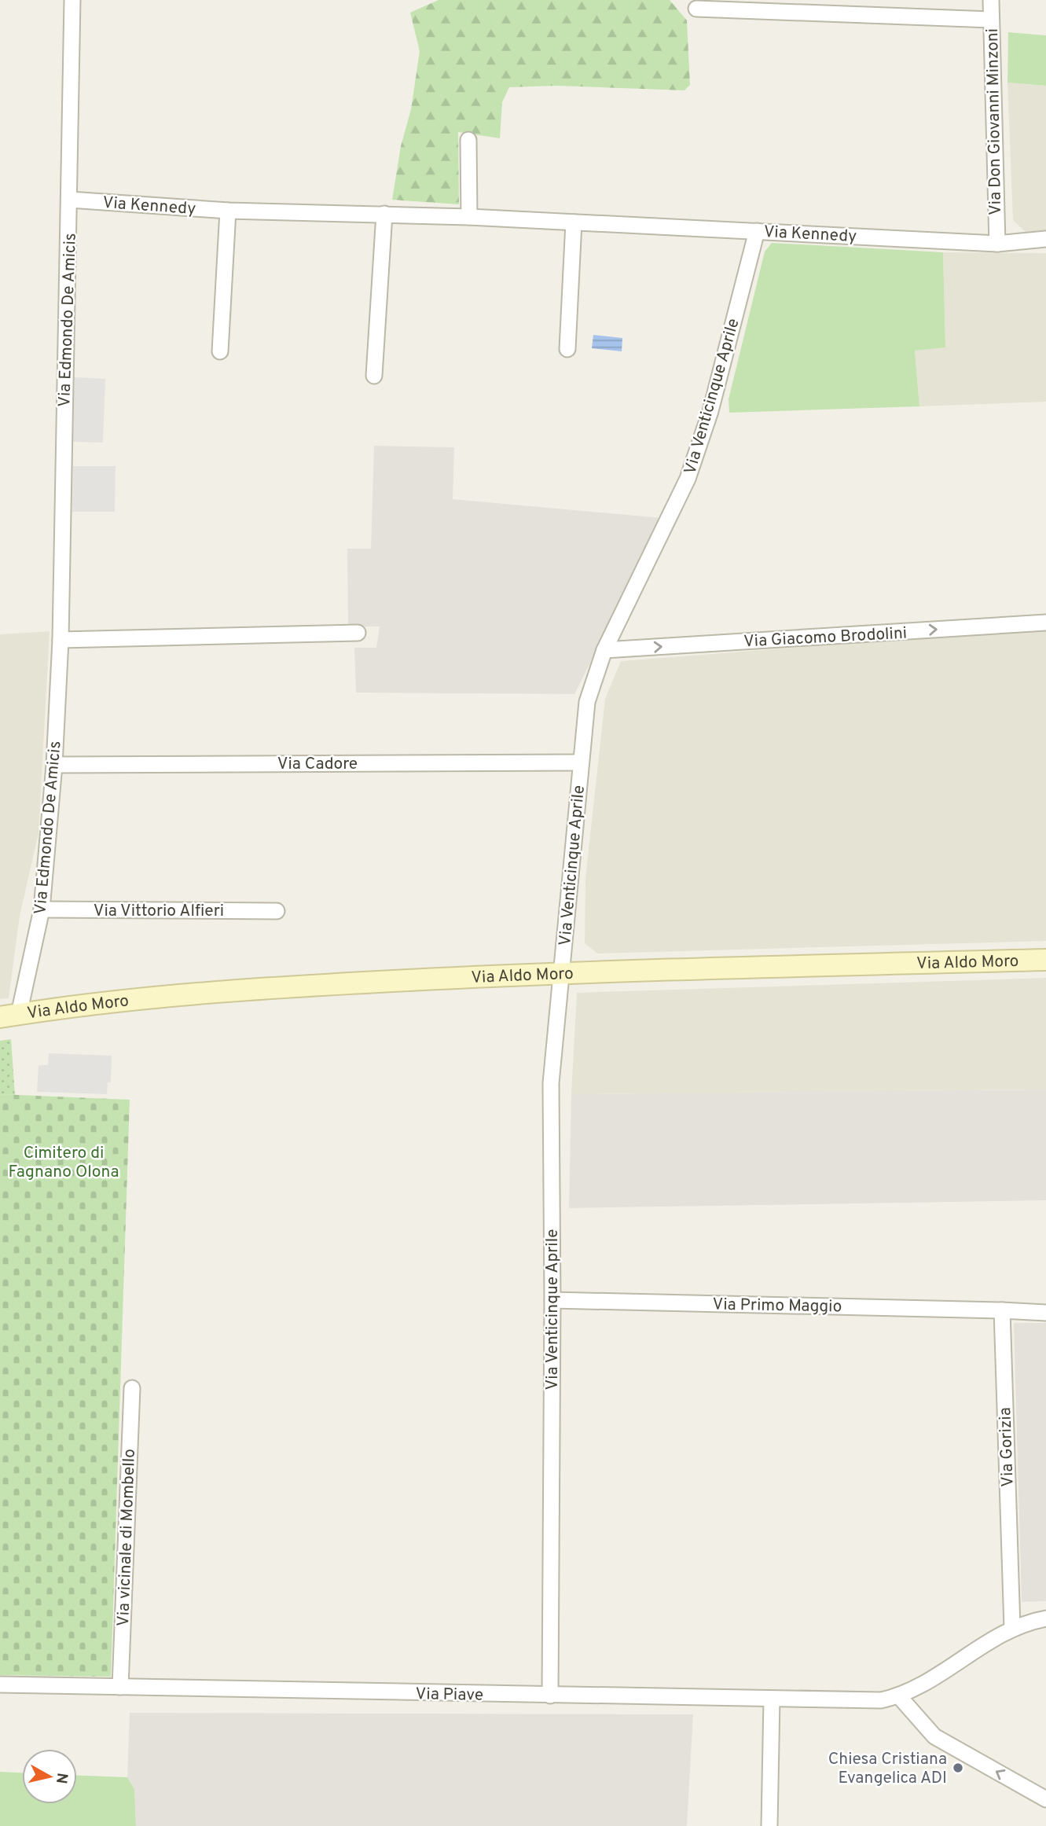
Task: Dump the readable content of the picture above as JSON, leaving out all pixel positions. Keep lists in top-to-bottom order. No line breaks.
{"streets":{"main road":["Via Aldo Moro"],"street":["Via Don Giovanni Minzoni","Via Kennedy","Via Edmondo De Amicis","Via Venticinque Aprile","Via Giacomo Brodolini","Via Cadore","Via Vittorio Alfieri","Via Primo Maggio","Via Gorizia","Via vicinale di Mombello","Via Piave"]},"crossings":[["Via Don Giovanni Minzoni","Via Kennedy"],["Via Kennedy","Via Edmondo De Amicis"],["Via Kennedy","Via Venticinque Aprile"],["Via Edmondo De Amicis","Via Cadore"],["Via Edmondo De Amicis","Via Vittorio Alfieri"],["Via Edmondo De Amicis","Via Aldo Moro"],["Via Venticinque Aprile","Via Giacomo Brodolini"],["Via Venticinque Aprile","Via Cadore"],["Via Venticinque Aprile","Via Aldo Moro"],["Via Venticinque Aprile","Via Primo Maggio"],["Via Venticinque Aprile","Via Piave"],["Via Primo Maggio","Via Gorizia"],["Via Gorizia","Via Piave"],["Via vicinale di Mombello","Via Piave"]],"one_way":["Via Giacomo Brodolini"],"parks":["Cimitero di Fagnano Olona"],"places":["Chiesa Cristiana Evangelica ADI"],"north":"right"}
